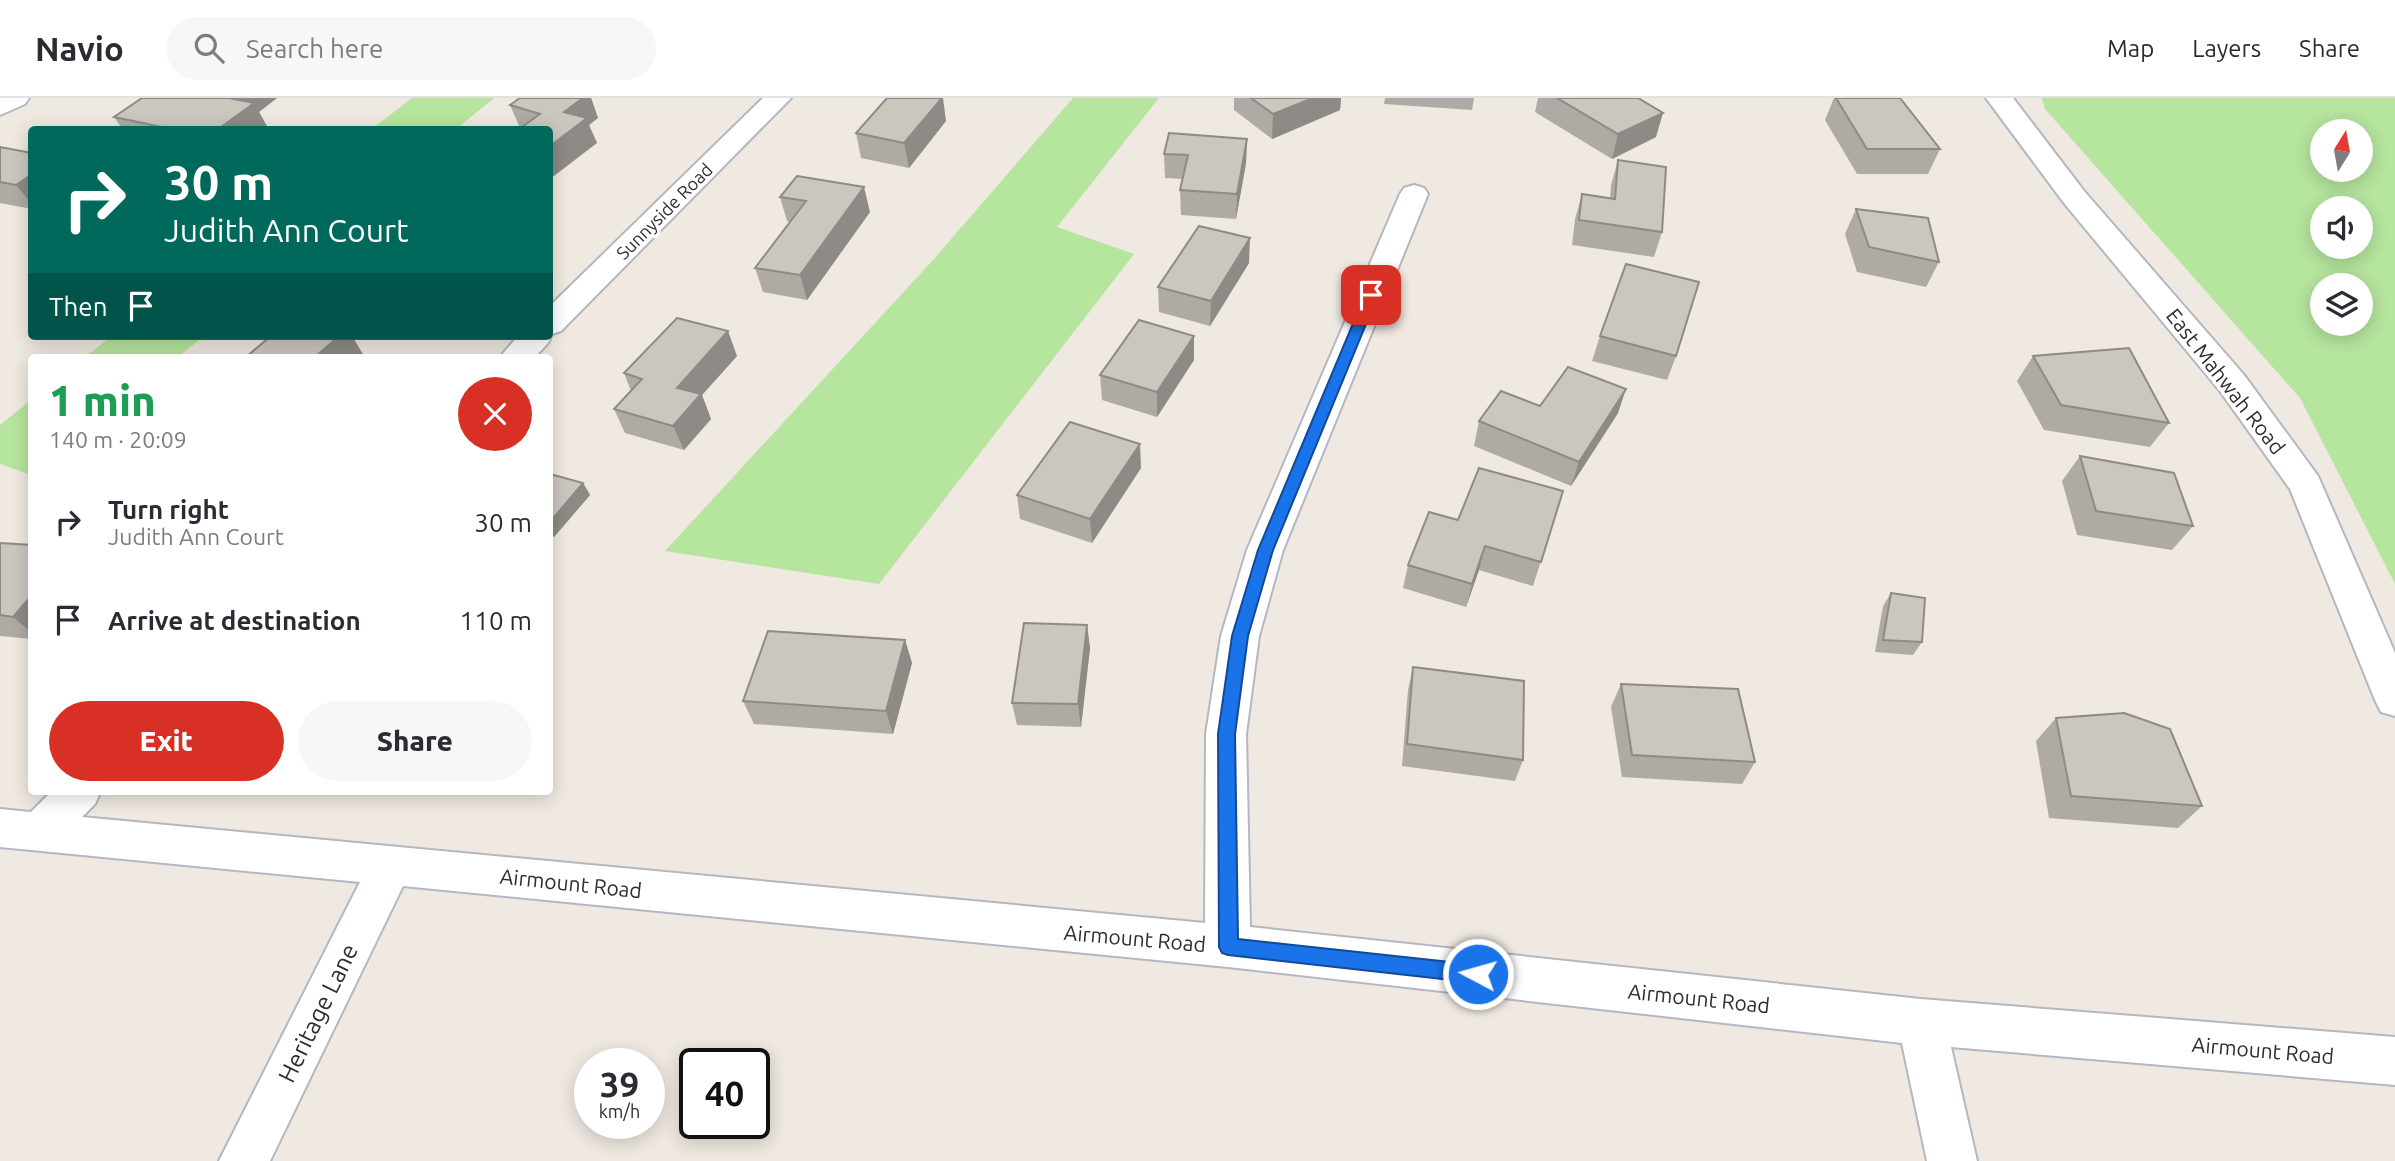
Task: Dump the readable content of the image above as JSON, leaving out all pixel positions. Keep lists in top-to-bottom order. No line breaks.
{"streets":{"street":["Sunnyside Road","East Mahwah Road","Airmount Road","Heritage Lane"]},"crossings":[["Airmount Road","Heritage Lane"]],"north":"top","page":{"header":"Navio","search":"Search here","nav":["Map","Layers","Share"],"turn":["30 m","Judith Ann Court"],"then":"Then","heading":["1 min","140 m · 20:09"],"list":[{"name":"Turn right","note":"Judith Ann Court","value":"30 m"},{"name":"Arrive at destination","value":"110 m"}],"buttons":["Exit","Share"],"speed":"39 km/h","limit":"40"}}
